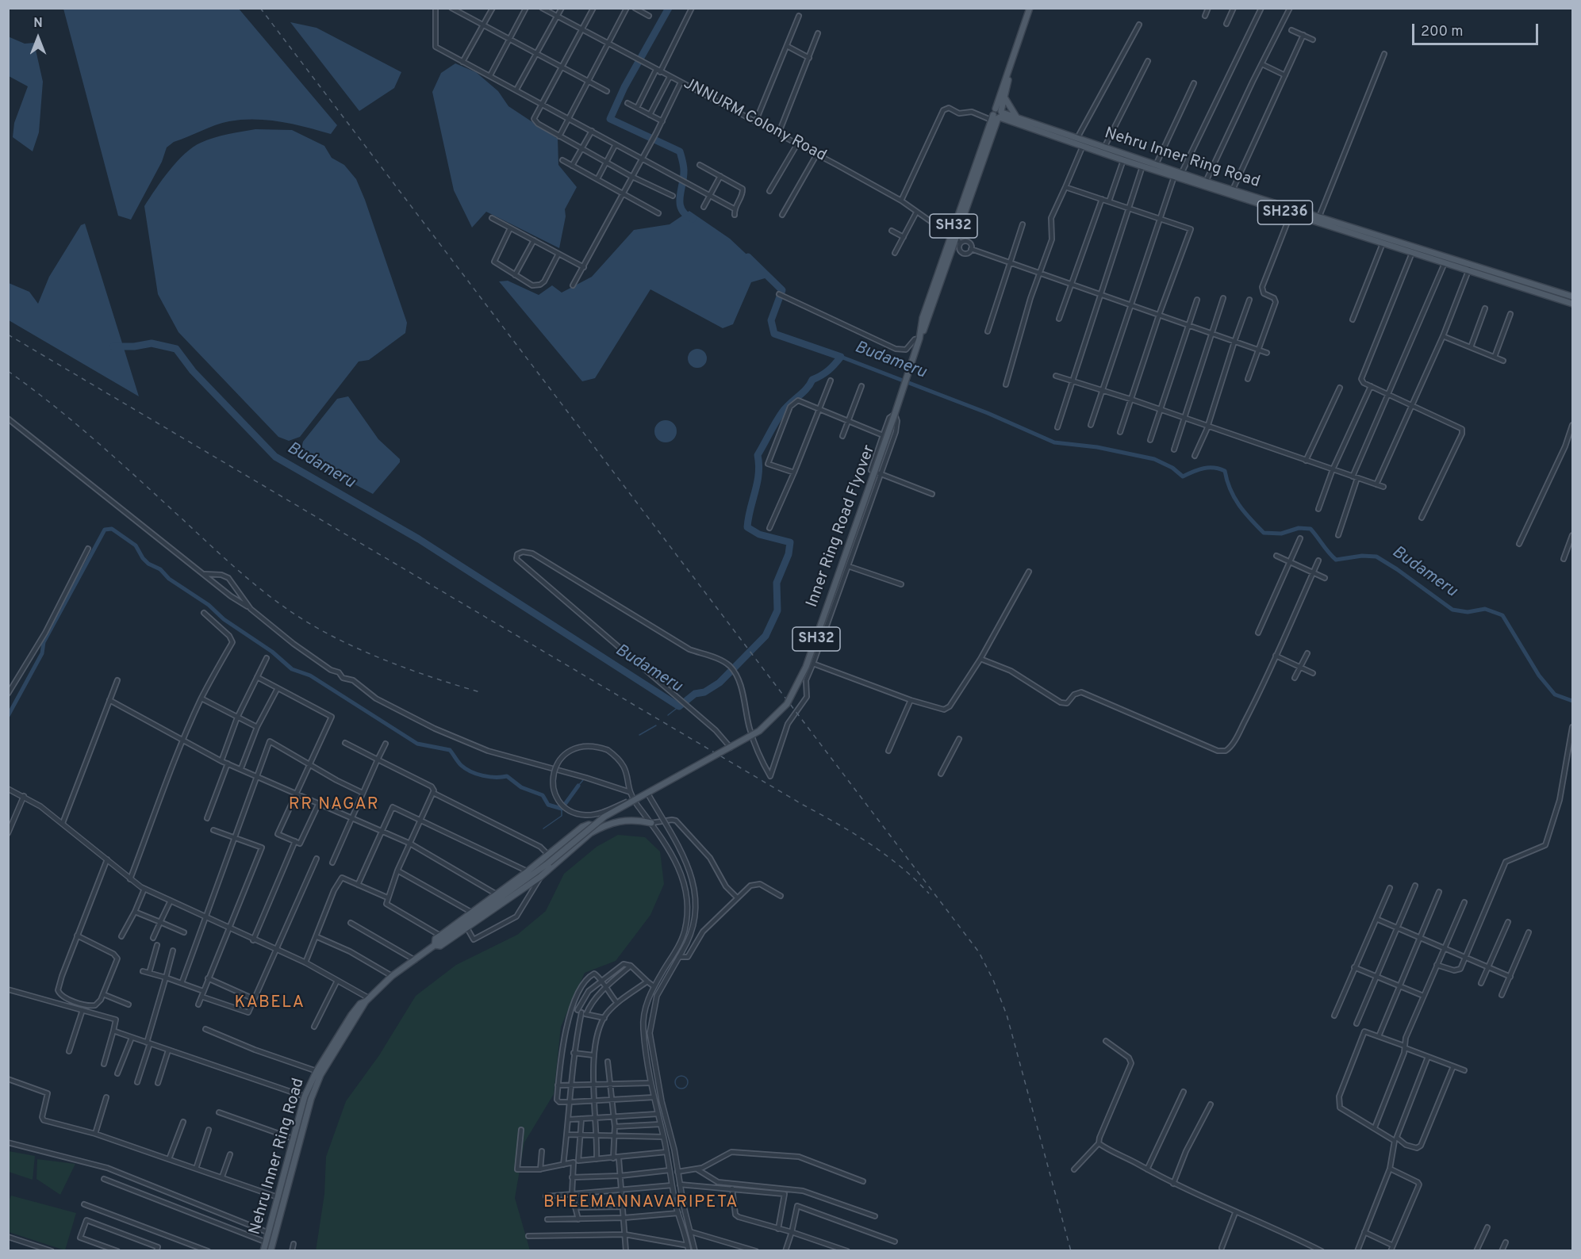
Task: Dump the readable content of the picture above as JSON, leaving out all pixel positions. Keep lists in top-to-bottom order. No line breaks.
{"streets":{"main road":["Nehru Inner Ring Road","SH236","SH32","Inner Ring Road Flyover"],"street":["JNNURM Colony Road"]},"crossings":[["JNNURM Colony Road","SH32"],["Nehru Inner Ring Road","SH236"],["Nehru Inner Ring Road","SH32"],["SH236","SH32"],["SH32","Inner Ring Road Flyover"]],"districts":["RR NAGAR","KABELA","BHEEMANNAVARIPETA"],"water":["Budameru"],"scale_bar":"200 m","north":"top"}
